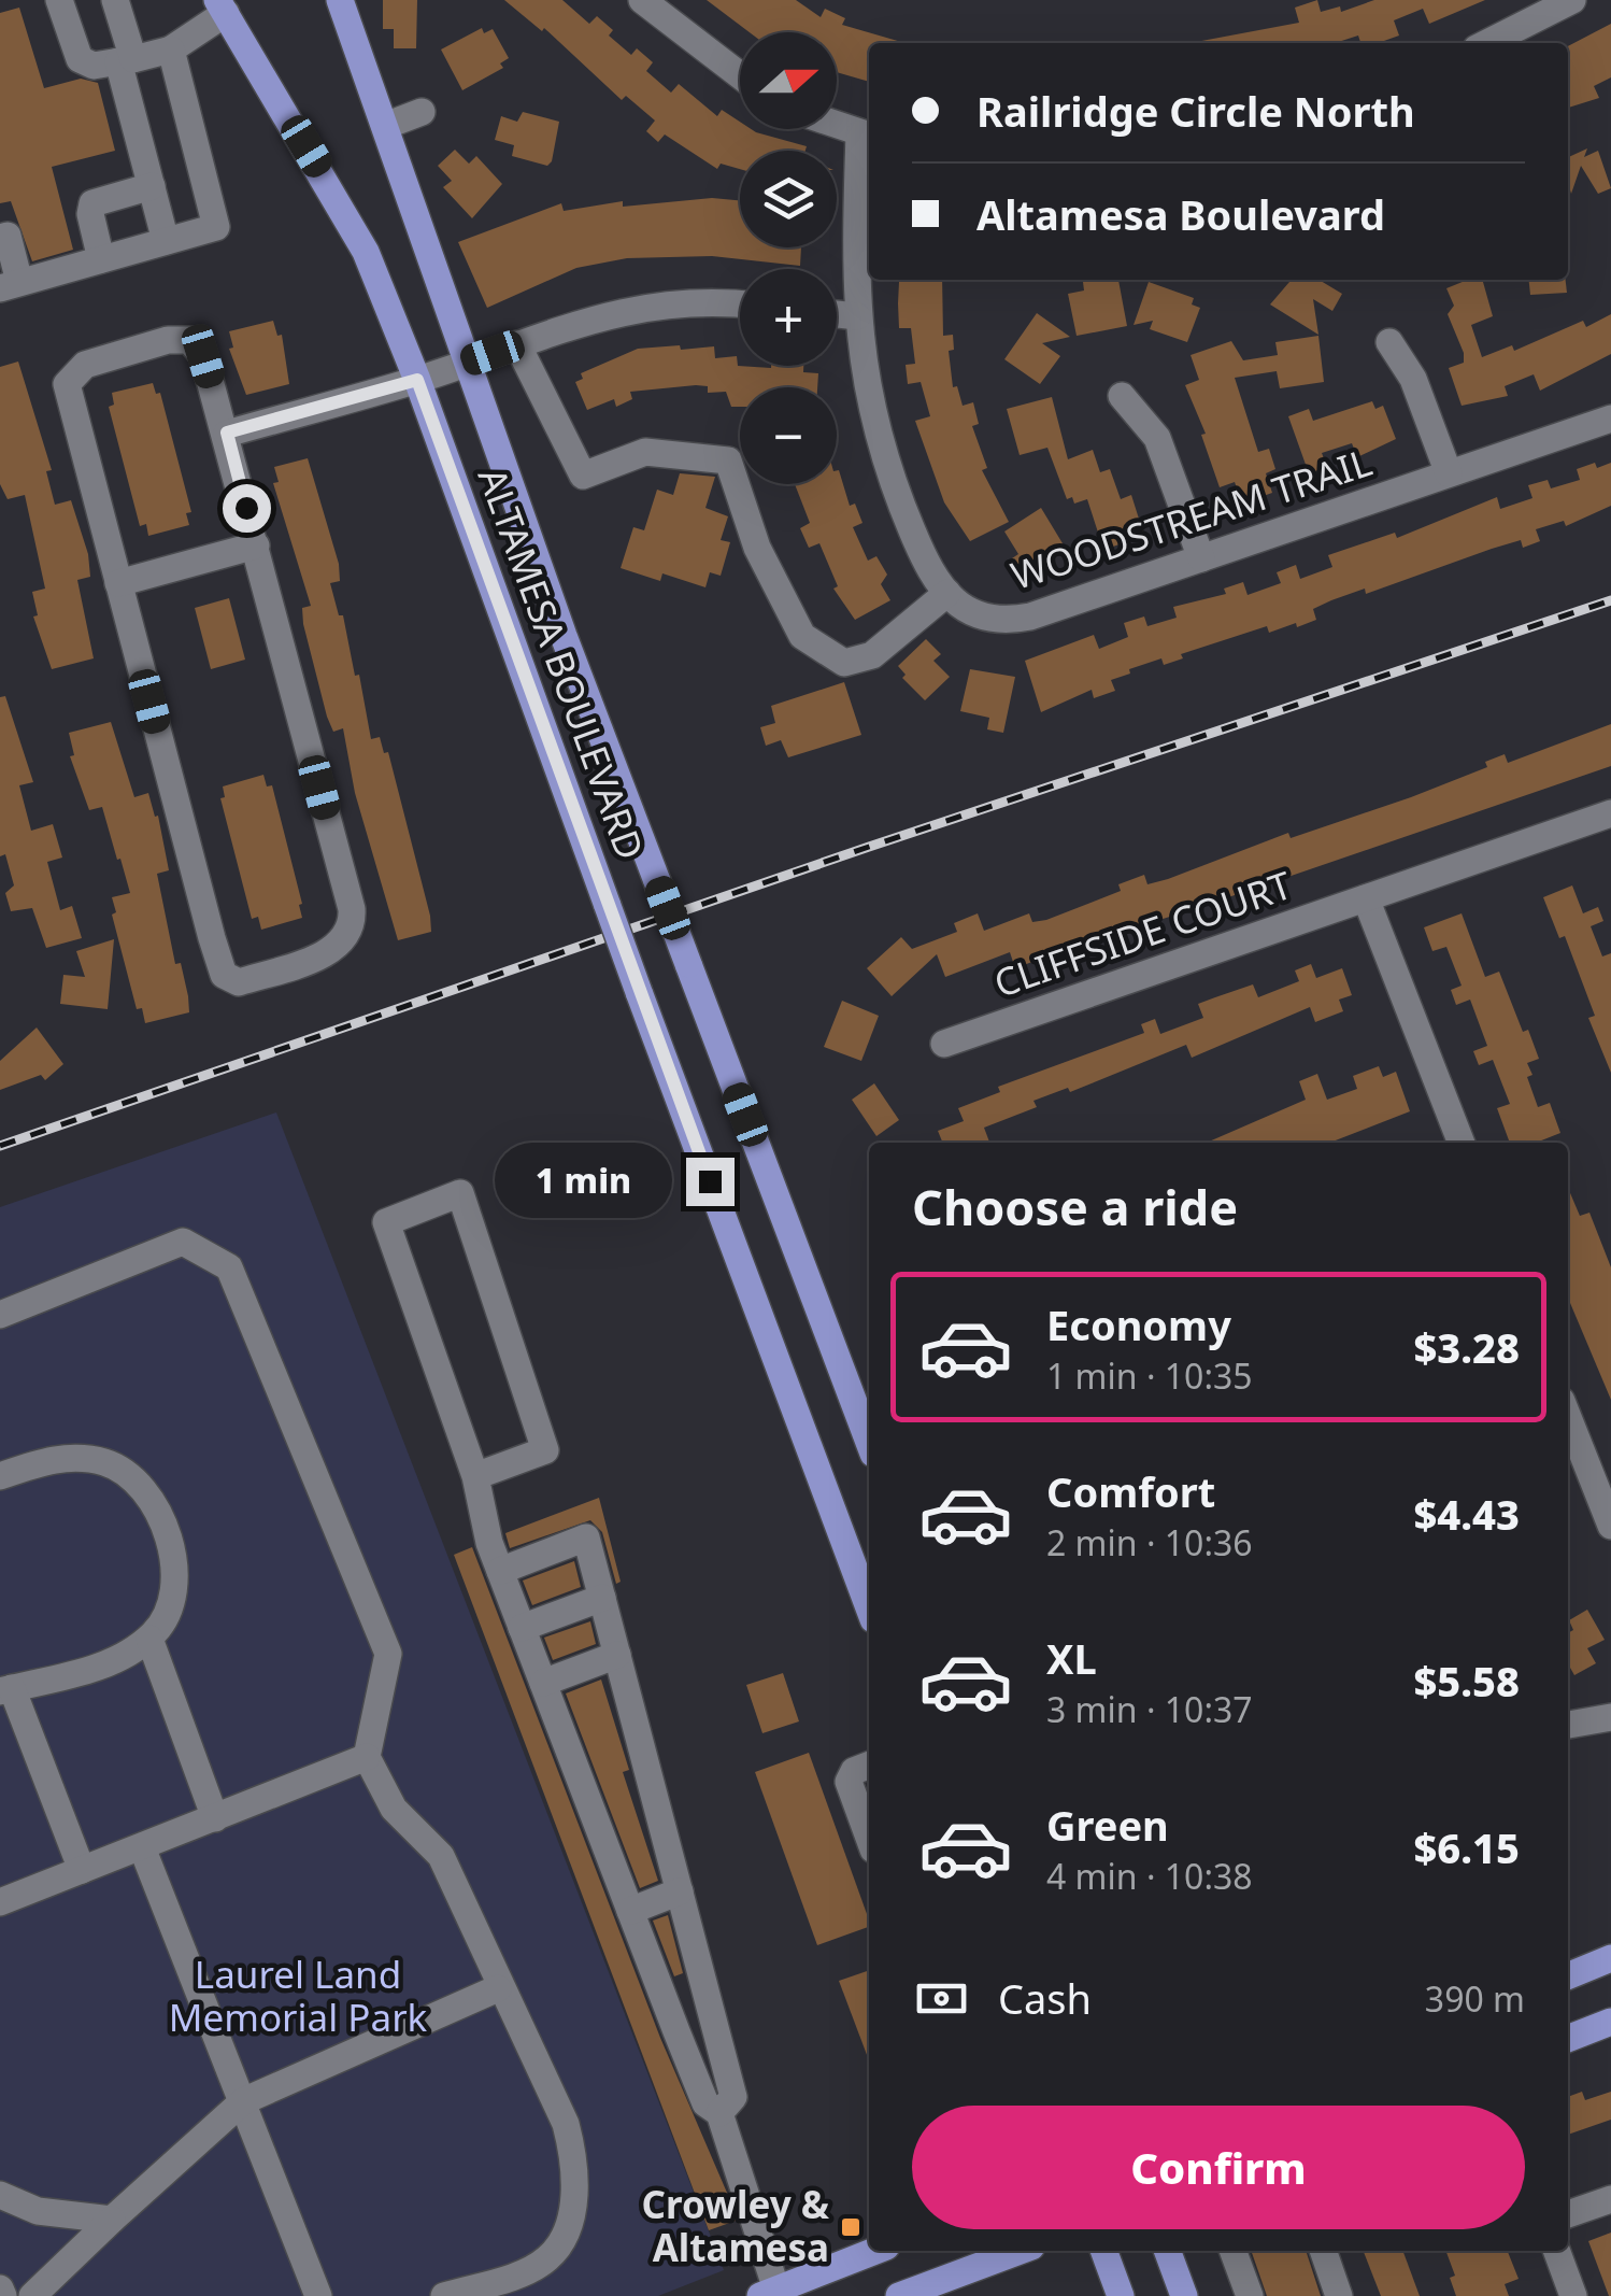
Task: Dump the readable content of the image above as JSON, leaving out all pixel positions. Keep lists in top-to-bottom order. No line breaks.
{"streets":{"main road":["ALTAMESA BOULEVARD"],"street":["WOODSTREAM TRAIL","CLIFFSIDE COURT"]},"parks":["Laurel Land Memorial Park"],"places":{"transit":["Crowley & Altamesa"]},"north":"right","page":{"map_buttons":["+","−"],"banner":["Railridge Circle North","Altamesa Boulevard"],"bubble":"1 min","heading":"Choose a ride","list":[{"name":"Economy","note":"1 min · 10:35","value":"$3.28"},{"name":"Comfort","note":"2 min · 10:36","value":"$4.43"},{"name":"XL","note":"3 min · 10:37","value":"$5.58"},{"name":"Green","note":"4 min · 10:38","value":"$6.15"}],"pay":["Cash","390 m"],"buttons":"Confirm"}}
